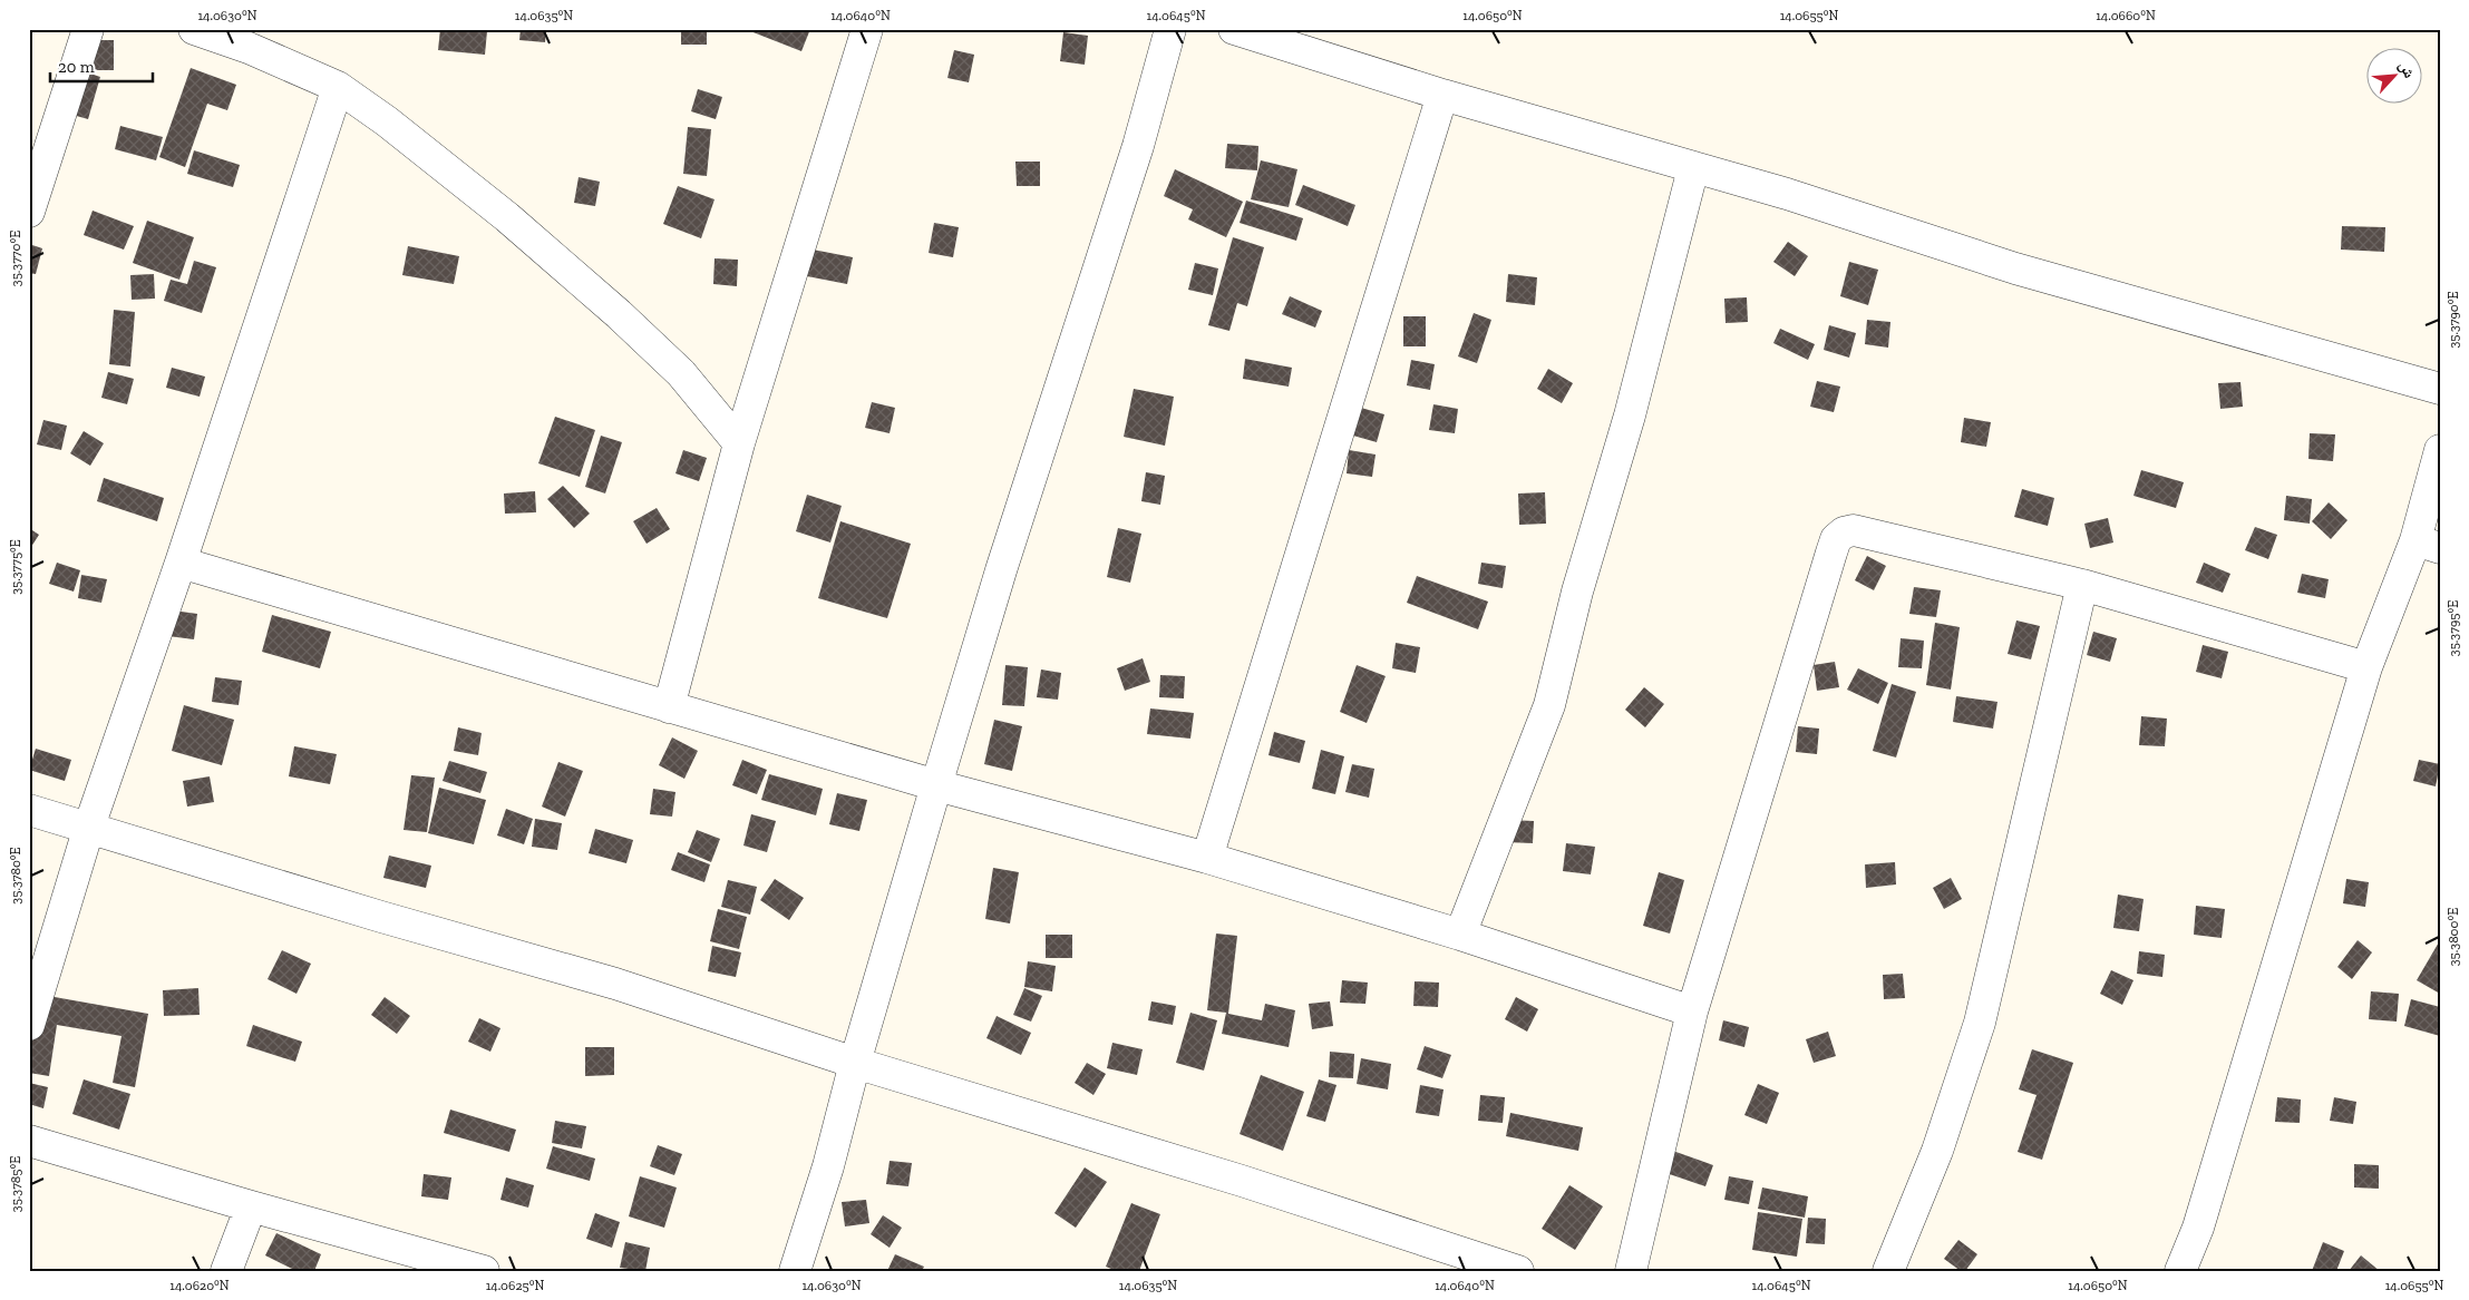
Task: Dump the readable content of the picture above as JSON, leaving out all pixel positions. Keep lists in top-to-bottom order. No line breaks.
{"scale_bar":"20 m","north":"top right","coordinates":["14.0630°N","14.0635°N","14.0640°N","14.0645°N","14.0650°N","14.0655°N","14.0660°N","35.3770°E","35.3790°E","35.3775°E","35.3795°E","35.3780°E","35.3800°E","35.3785°E","14.0620°N","14.0625°N"]}
